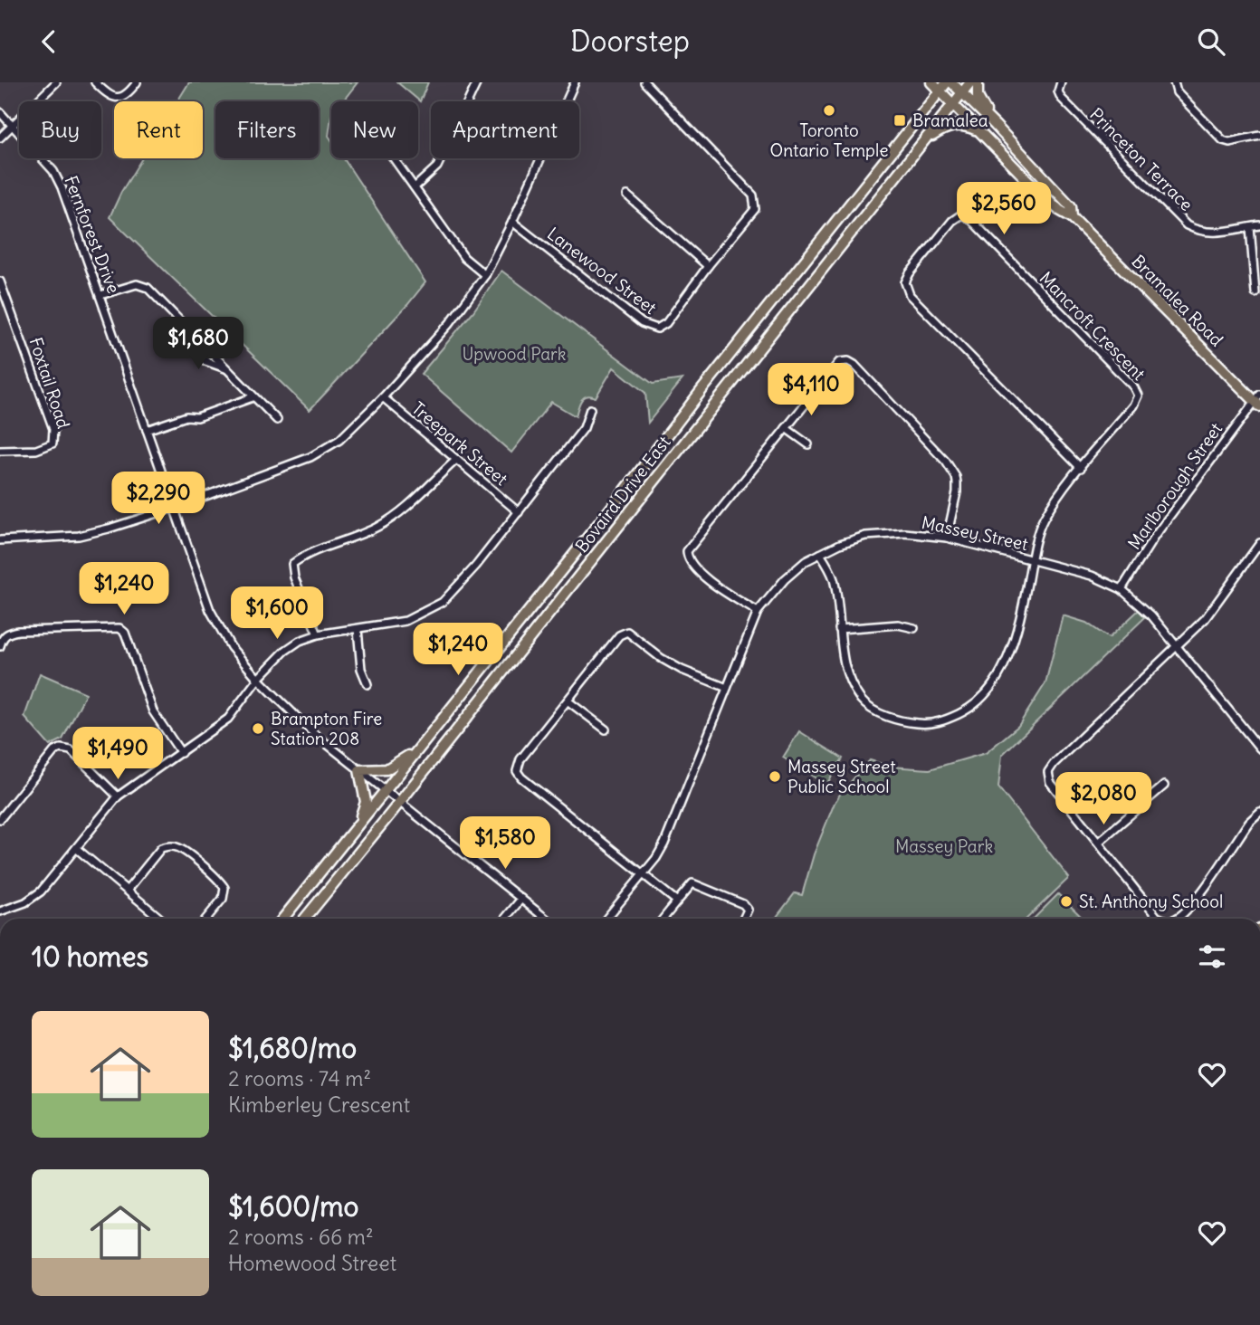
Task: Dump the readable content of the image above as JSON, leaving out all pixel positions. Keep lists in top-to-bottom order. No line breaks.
{"streets":{"main road":["Bramalea Road","Bovaird Drive East"],"street":["Princeton Terrace","Fernforest Drive","Lanewood Street","Mancroft Crescent","Foxtail Road","Treepark Street","Marlborough Street","Massey Street"]},"crossings":[["Fernforest Drive","Bovaird Drive East"],["Bramalea Road","Marlborough Street"],["Bramalea Road","Bovaird Drive East"],["Mancroft Crescent","Massey Street"],["Marlborough Street","Massey Street"]],"parks":["Upwood Park","Massey Park"],"places":{"other":["Toronto Ontario Temple","Brampton Fire Station 208","Massey Street Public School","St. Anthony School"],"transit":["Bramalea"]},"page":{"header":"Doorstep","chip":["Buy","Rent","Filters","New","Apartment"],"price":["$2,560","$1,680","$4,110","$2,290","$1,240","$1,600","$1,240","$1,490","$2,080","$1,580"],"heading":"10 homes","list":[{"name":"$1,680/mo","note":"2 rooms · 74 m² · Kimberley Crescent"},{"name":"$1,600/mo","note":"2 rooms · 66 m² · Homewood Street"}]}}
